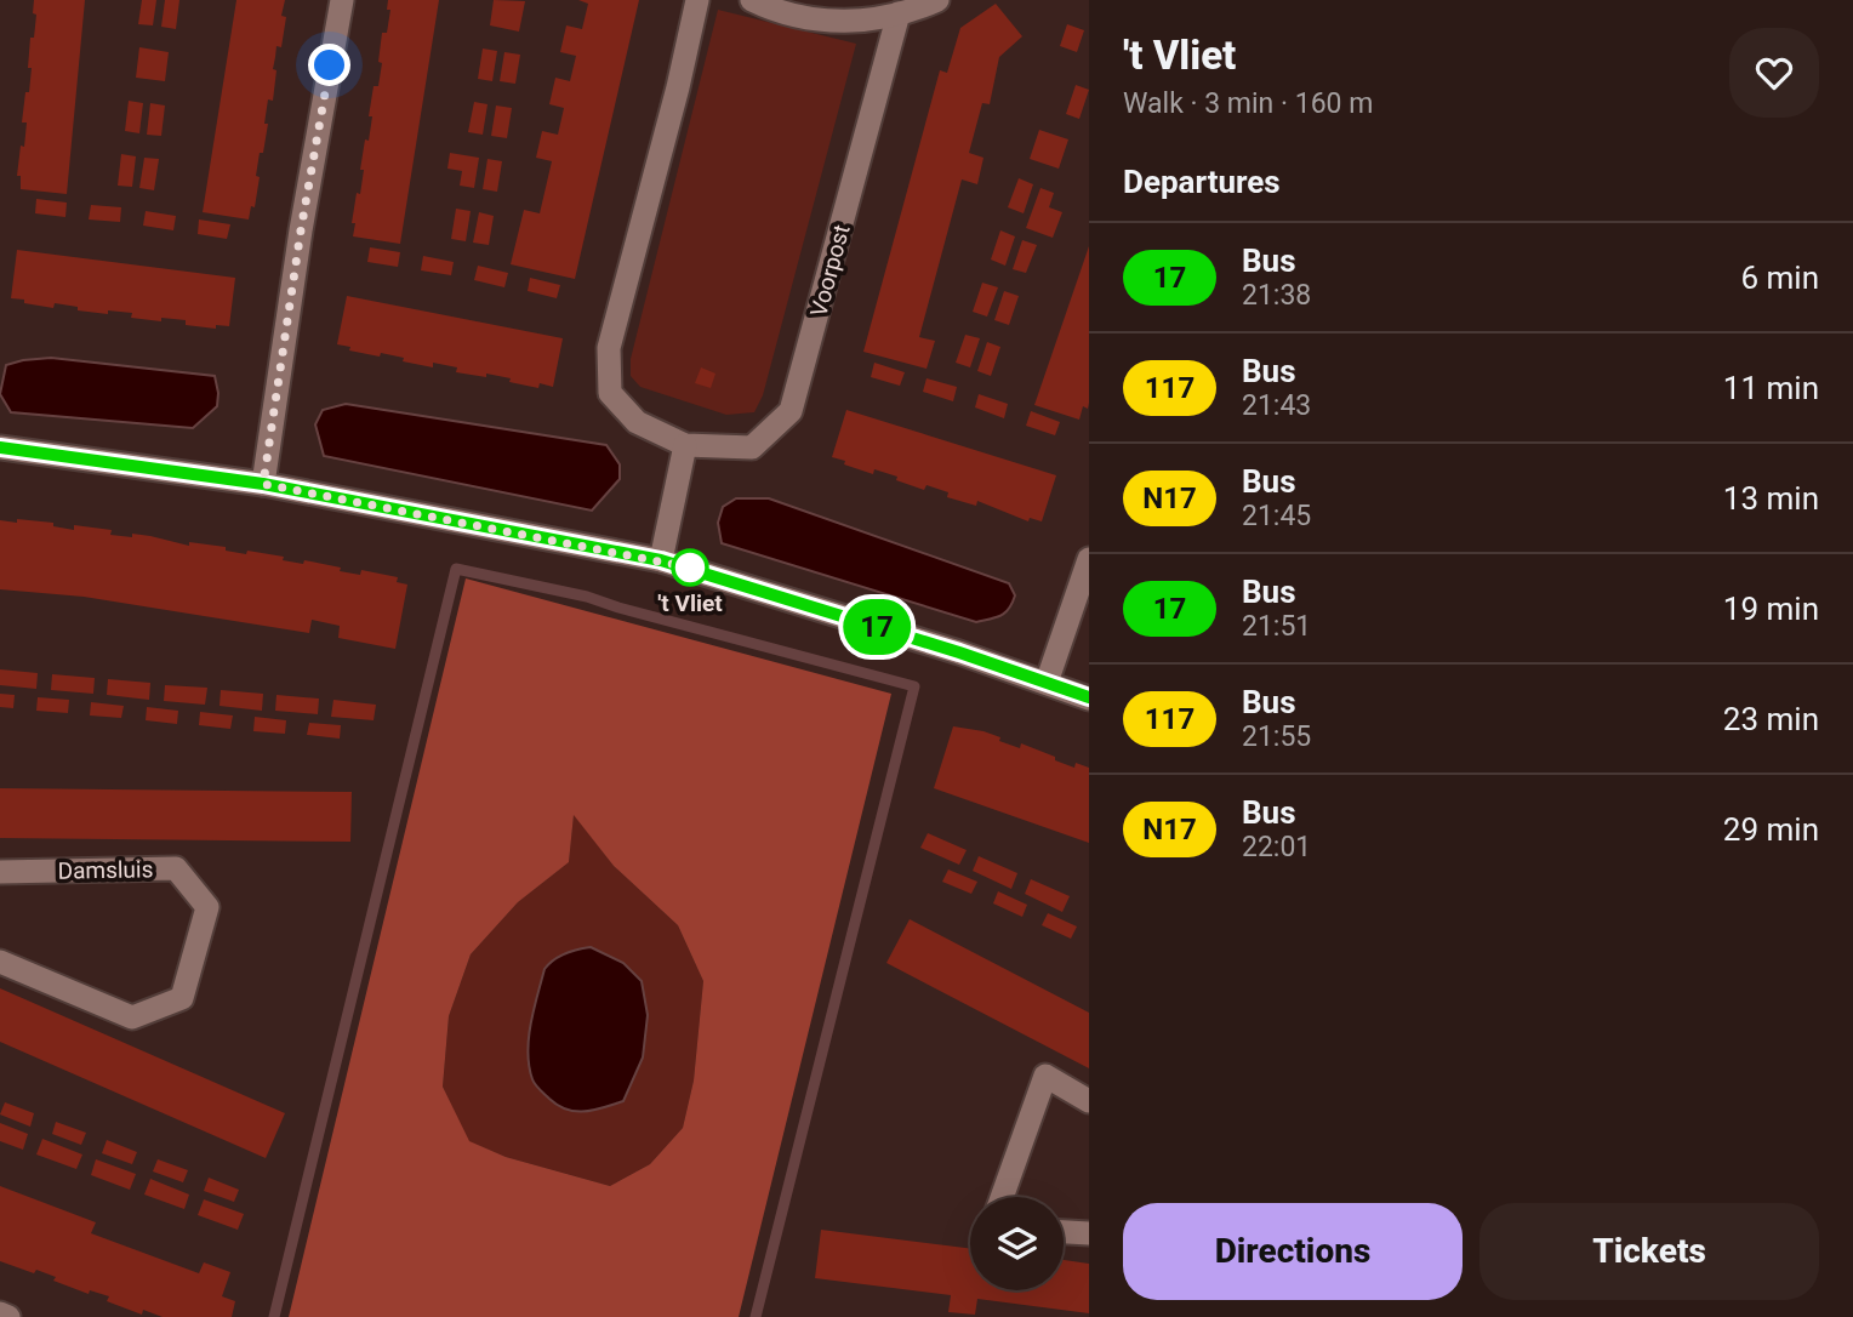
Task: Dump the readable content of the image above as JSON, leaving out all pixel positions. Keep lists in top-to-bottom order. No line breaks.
{"streets":{"street":["Voorpost","Damsluis"]},"places":["'t Vliet"],"lines":["bus line 17"],"page":{"on_map":"17","heading":[["'t Vliet","Walk · 3 min · 160 m"],"Departures"],"list":[{"mark":"17","name":"Bus","note":"21:38","value":"6 min"},{"mark":"117","name":"Bus","note":"21:43","value":"11 min"},{"mark":"N17","name":"Bus","note":"21:45","value":"13 min"},{"mark":"17","name":"Bus","note":"21:51","value":"19 min"},{"mark":"117","name":"Bus","note":"21:55","value":"23 min"},{"mark":"N17","name":"Bus","note":"22:01","value":"29 min"}],"buttons":["Directions","Tickets"]}}
